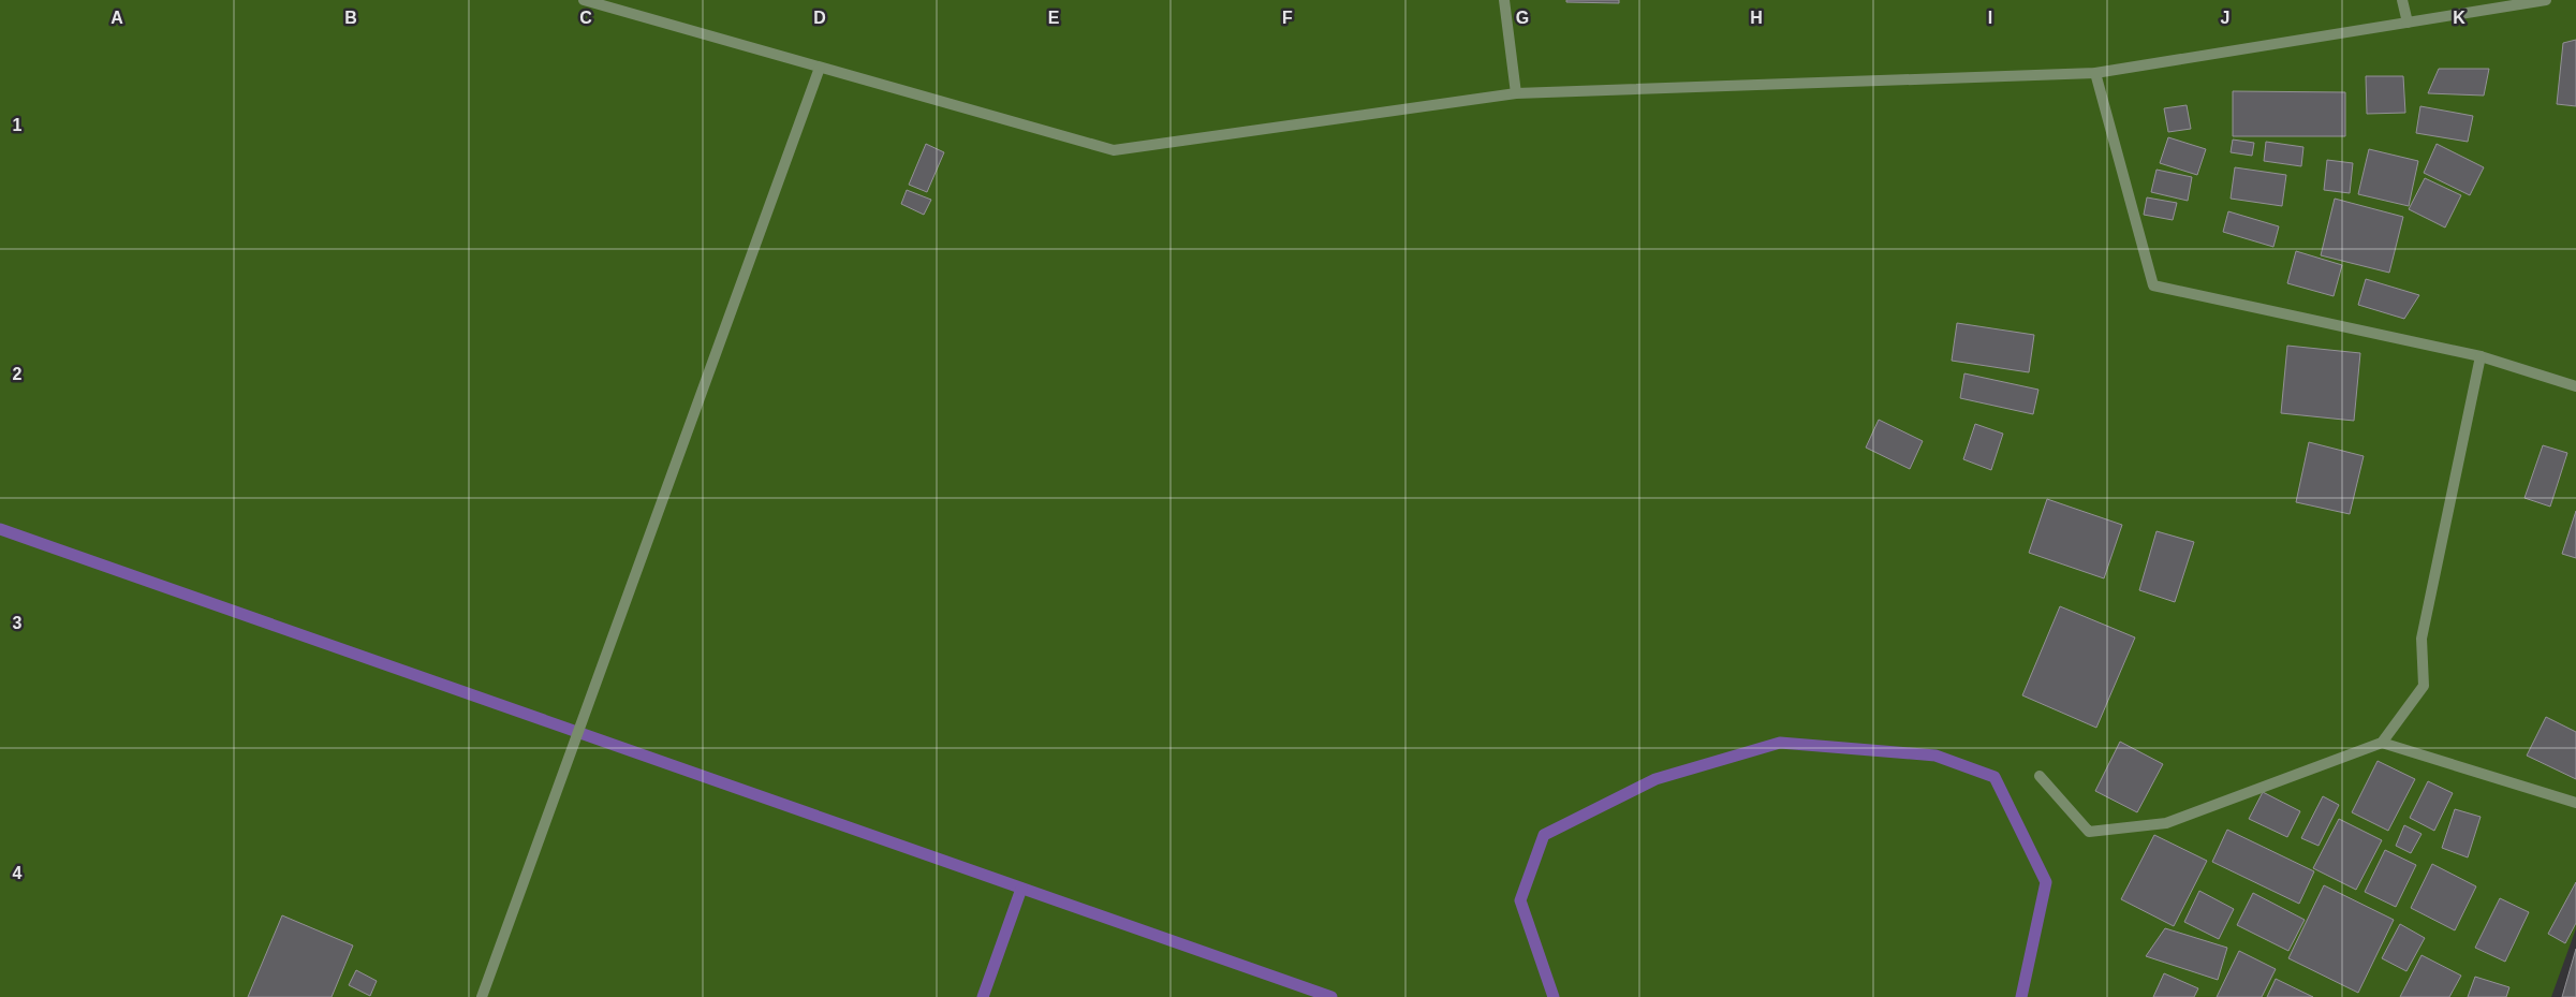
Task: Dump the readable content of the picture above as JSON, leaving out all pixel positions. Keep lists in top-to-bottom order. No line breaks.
{"grid":{"columns":["A","B","C","D","E","F","G","H","I","J","K"],"rows":["1","2","3","4"]}}
